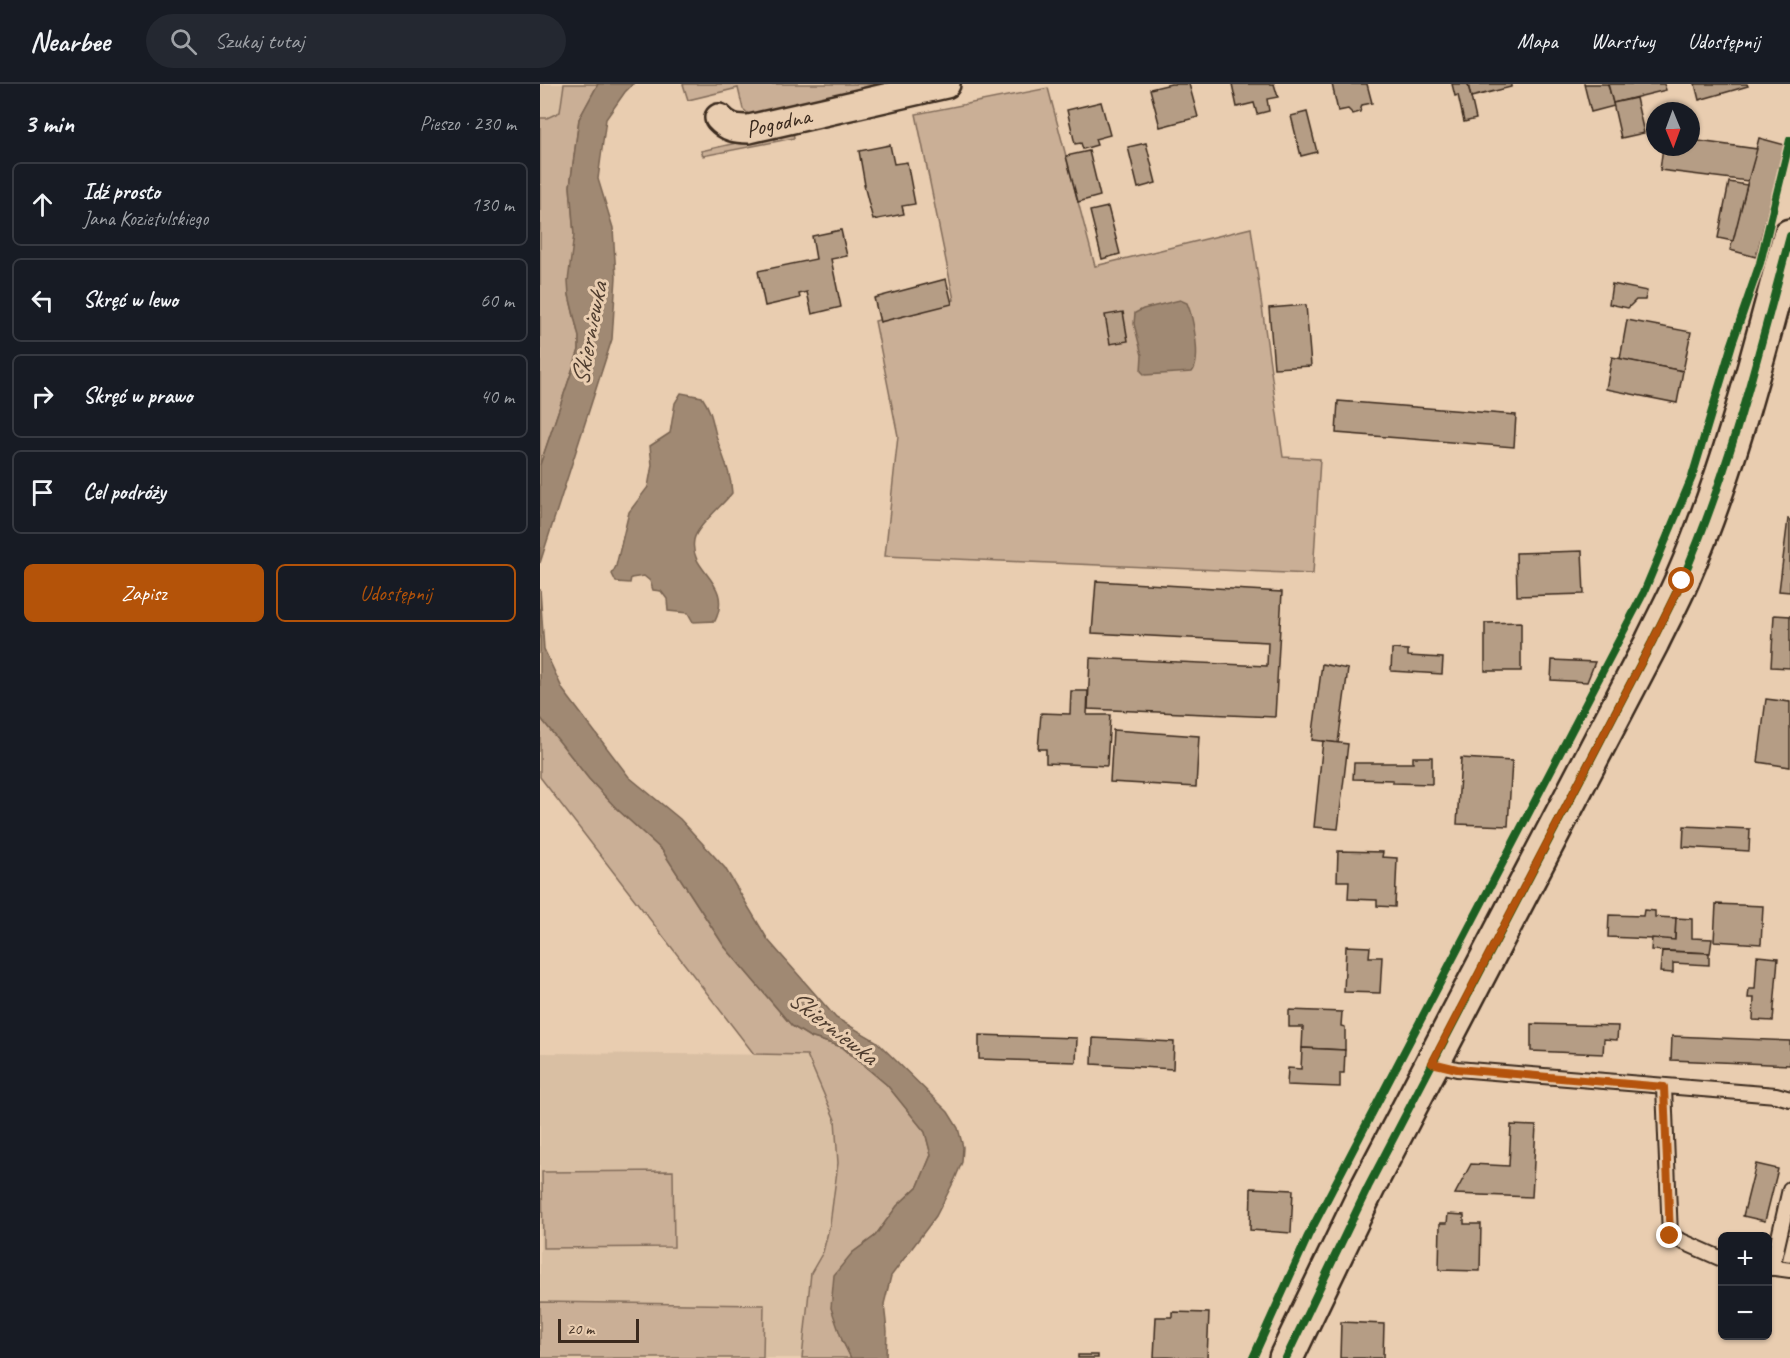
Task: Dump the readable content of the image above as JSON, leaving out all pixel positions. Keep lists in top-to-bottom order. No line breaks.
{"streets":{"street":["Pogodna"]},"water":["Skierniewka"],"scale_bar":"20 m","north":"bottom","page":{"header":"Nearbee","search":"Szukaj tutaj","nav":["Mapa","Warstwy","Udostępnij"],"heading":["3 min","Pieszo · 230 m"],"list":[["Idź prosto","Jana Kozietulskiego","130 m"],["Skręć w lewo","60 m"],["Skręć w prawo","40 m"],"Cel podróży"],"buttons":["Zapisz","Udostępnij"],"map_buttons":["+","−"],"scale":"20 m"}}
